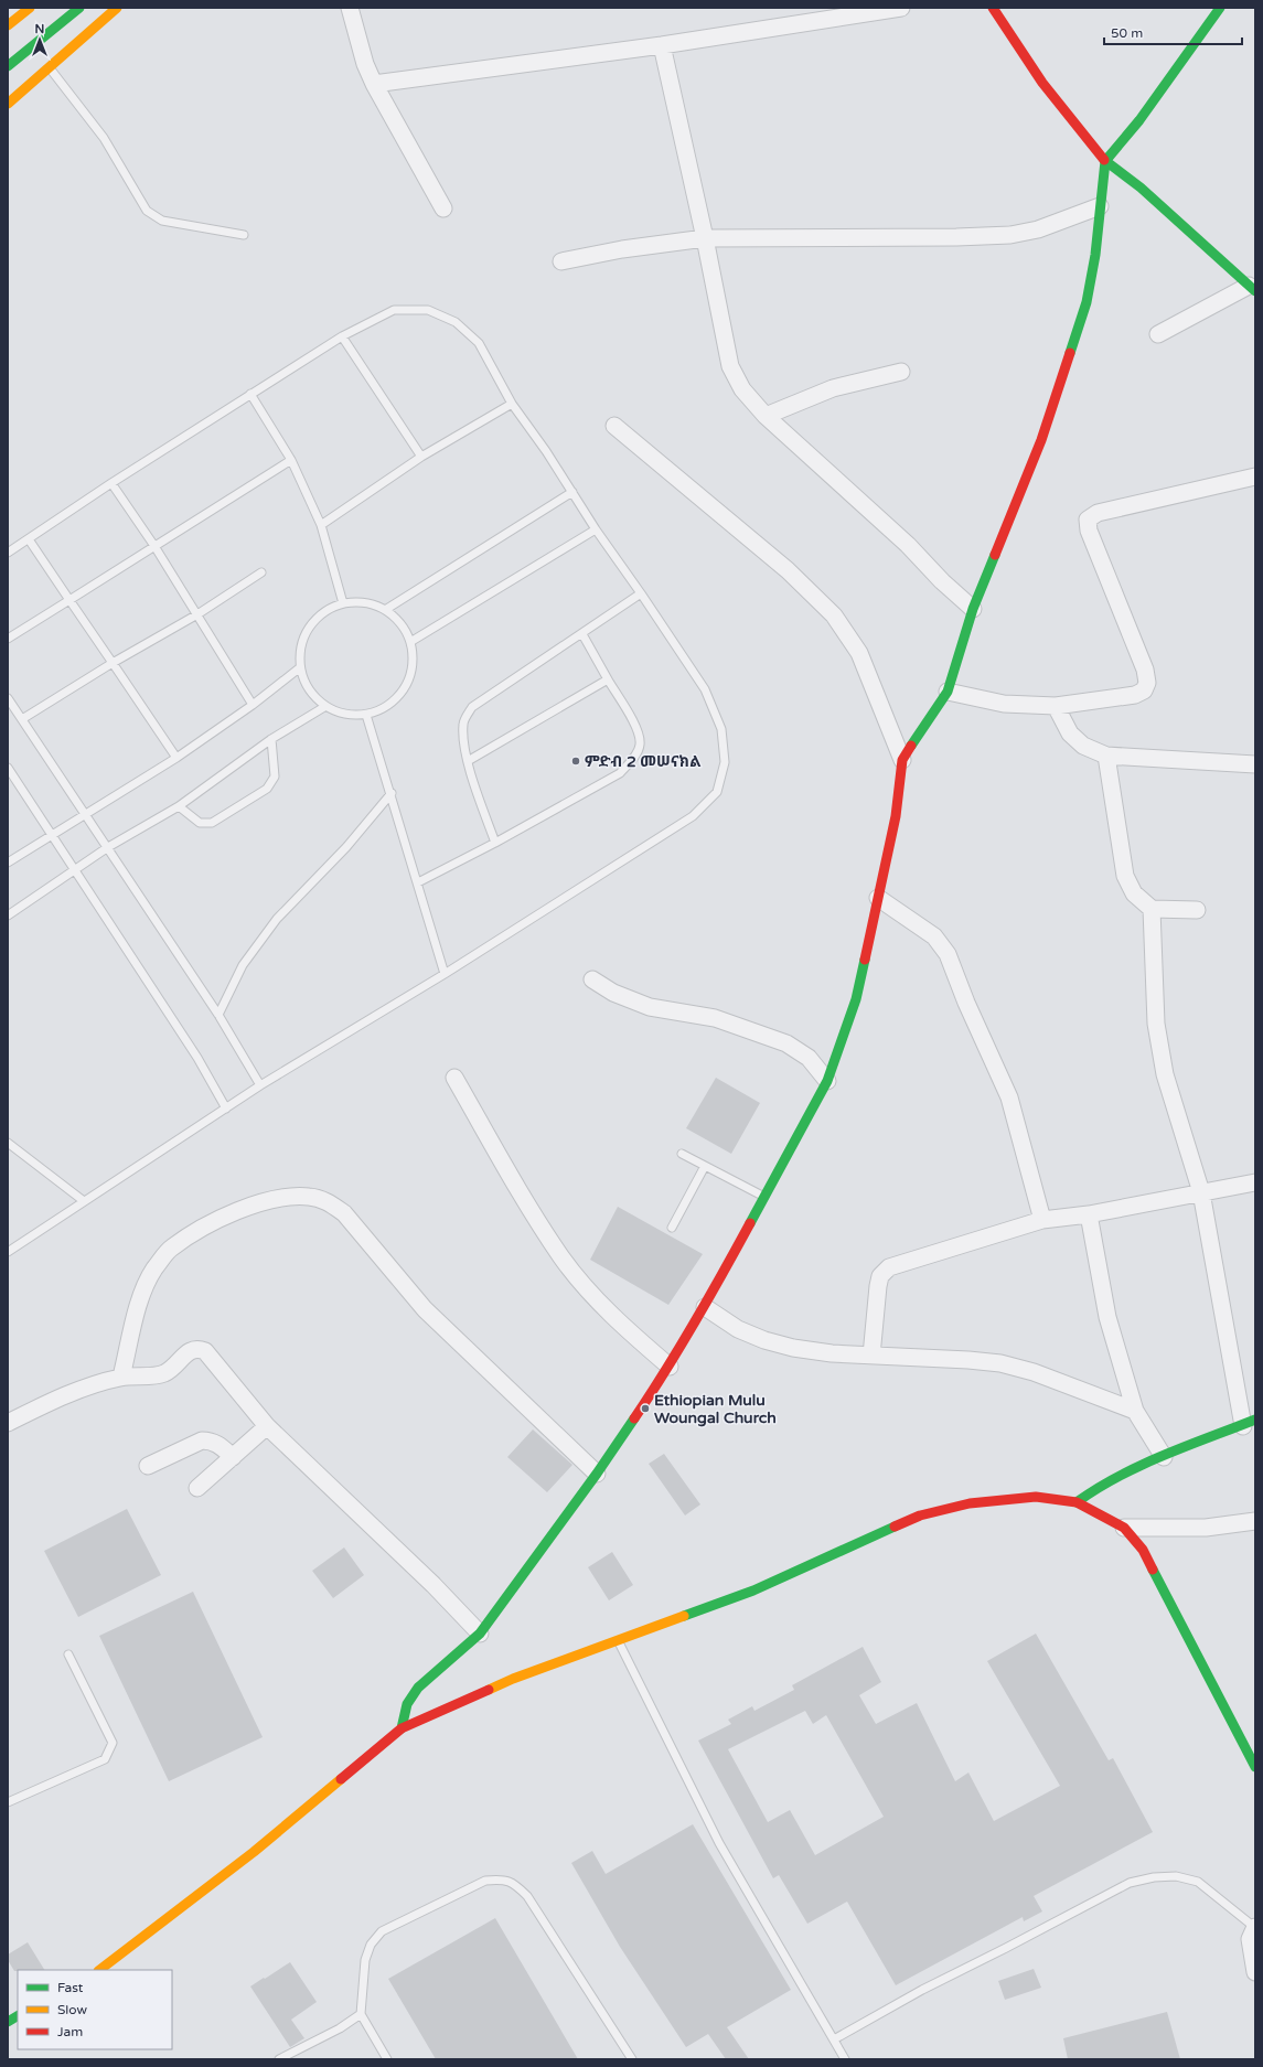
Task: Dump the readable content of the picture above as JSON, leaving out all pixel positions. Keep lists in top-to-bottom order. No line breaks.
{"places":["ምድብ 2 መሠናክል","Ethiopian Mulu Woungal Church"],"legend":["Fast","Slow","Jam"],"scale_bar":"50 m","north":"top"}
